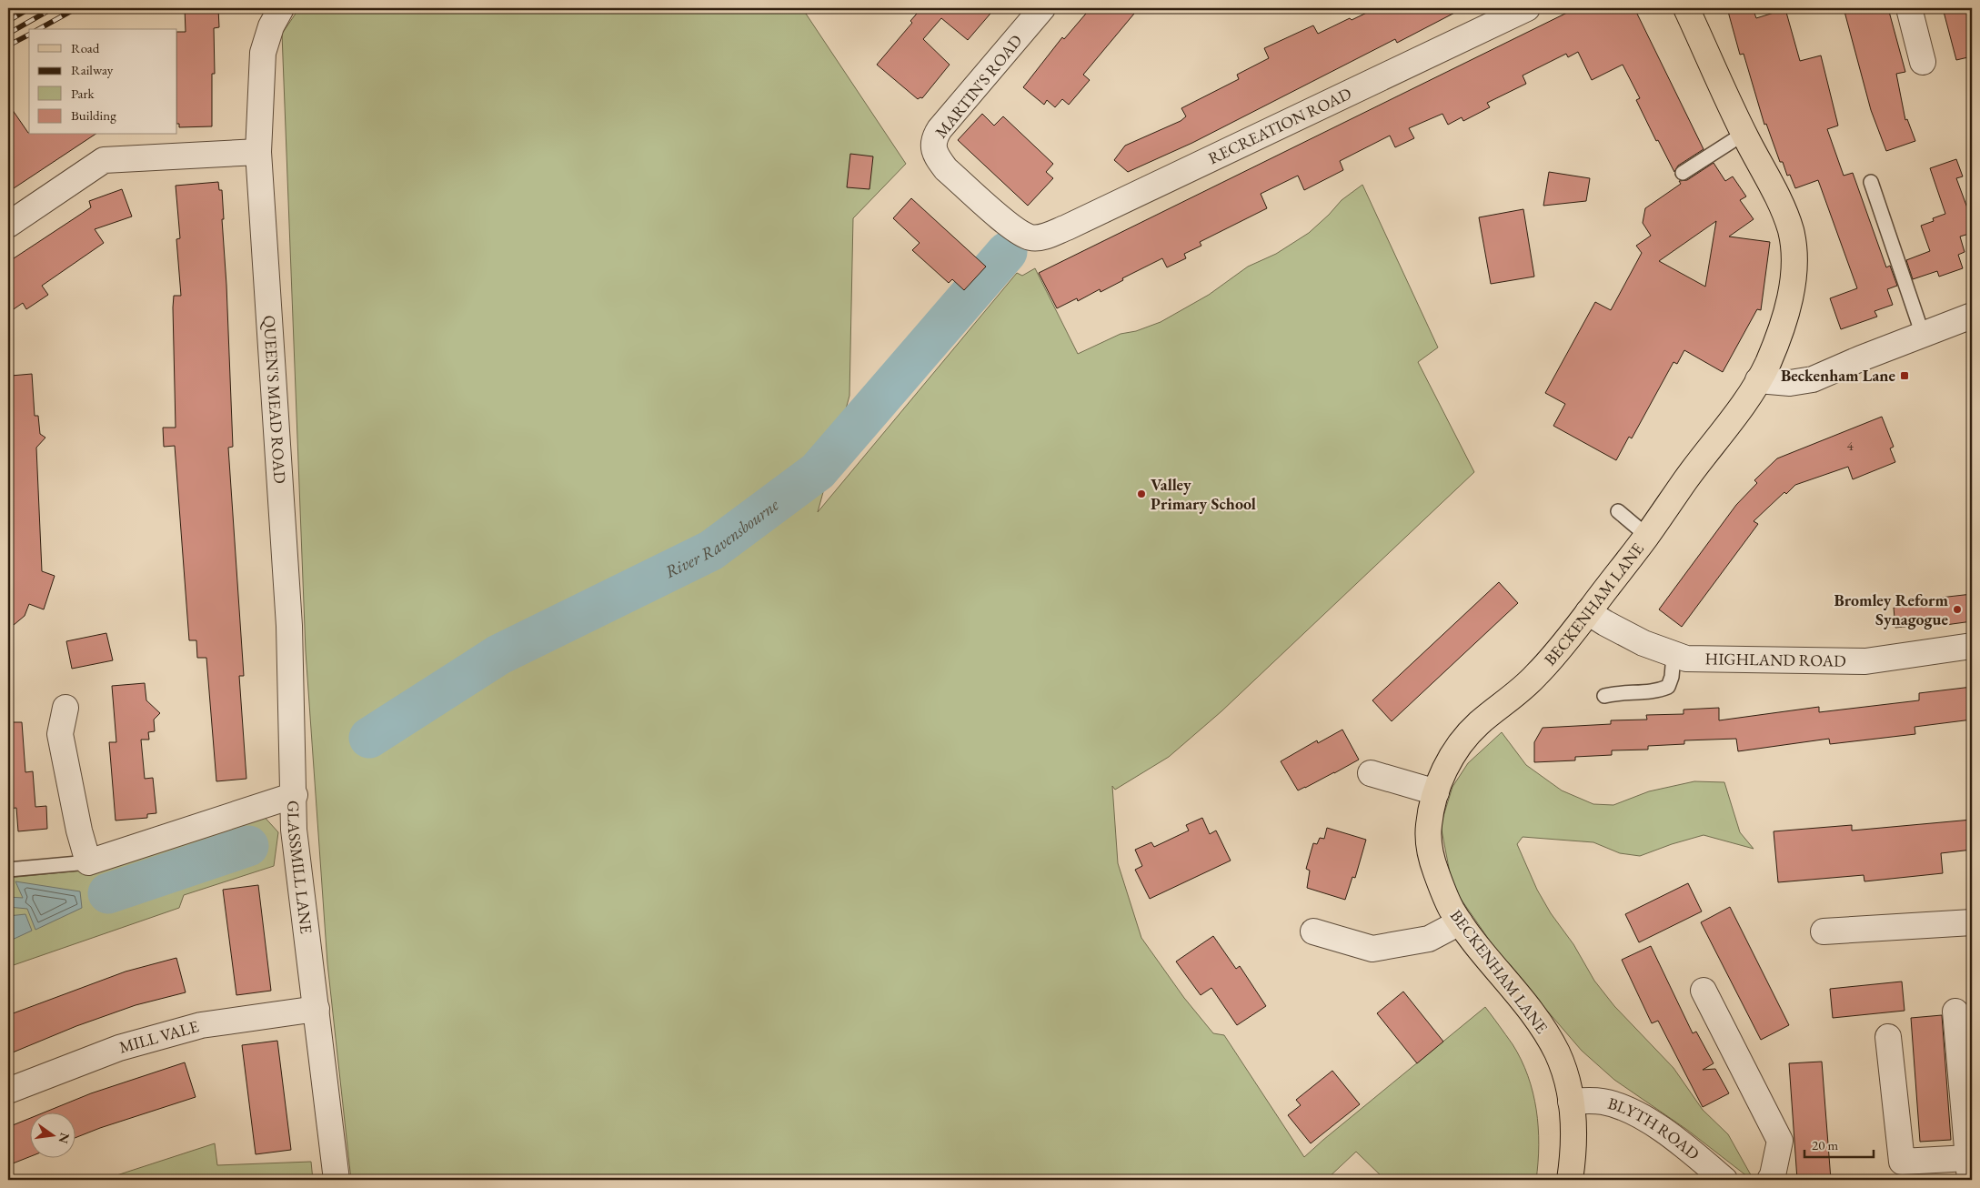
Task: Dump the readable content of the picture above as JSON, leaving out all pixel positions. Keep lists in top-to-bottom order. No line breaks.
{"streets":{"main road":["BECKENHAM LANE"],"street":["MARTIN'S ROAD","RECREATION ROAD","QUEEN'S MEAD ROAD","HIGHLAND ROAD","GLASSMILL LANE","MILL VALE","BLYTH ROAD"]},"crossings":[["MARTIN'S ROAD","RECREATION ROAD"],["QUEEN'S MEAD ROAD","GLASSMILL LANE"],["BECKENHAM LANE","HIGHLAND ROAD"],["BECKENHAM LANE","BLYTH ROAD"],["GLASSMILL LANE","MILL VALE"]],"water":["River Ravensbourne"],"places":{"transit":["Beckenham Lane"],"other":["Valley Primary School","Bromley Reform Synagogue"]},"house_numbers":["4"],"legend":["Road","Railway","Park","Building"],"scale_bar":"20 m","north":"right"}
